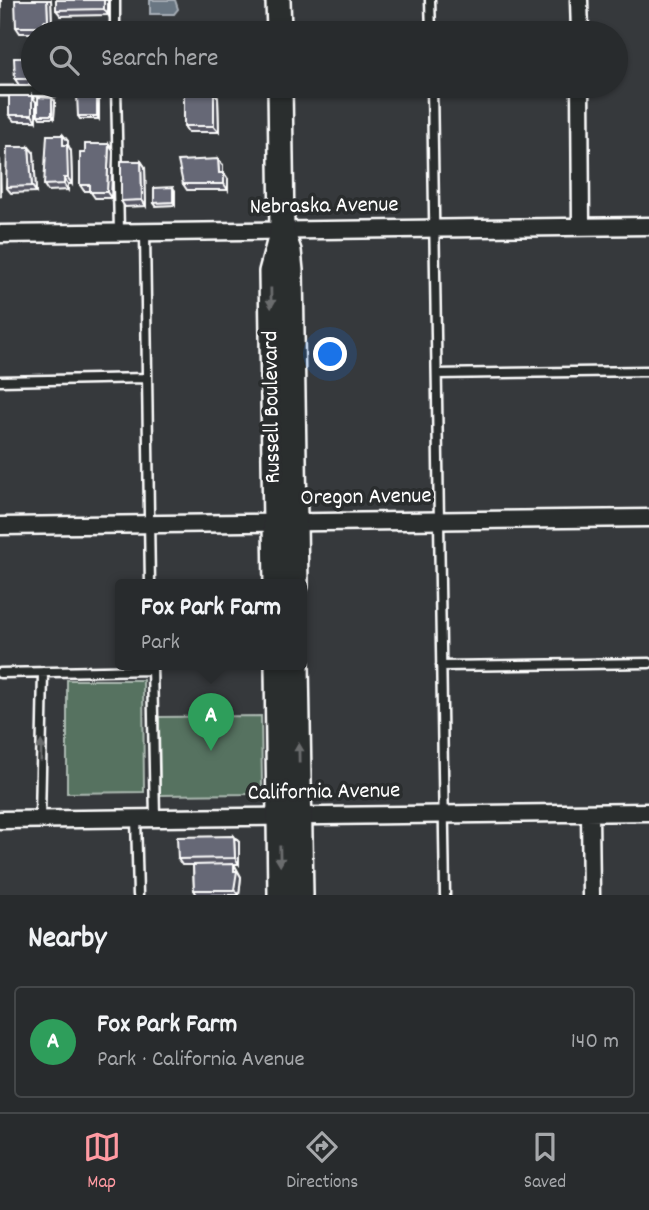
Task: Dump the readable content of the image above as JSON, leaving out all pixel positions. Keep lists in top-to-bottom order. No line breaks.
{"streets":{"main road":["Russell Boulevard"],"street":["Nebraska Avenue","Oregon Avenue","California Avenue"]},"crossings":[["Nebraska Avenue","Russell Boulevard"],["Russell Boulevard","Oregon Avenue"]],"page":{"search":"Search here","popup":["Fox Park Farm","Park"],"pins":"A","heading":"Nearby","list":[{"mark":"A","name":"Fox Park Farm","note":"Park · California Avenue","value":"140 m"}],"nav":["Map","Directions","Saved"]}}
